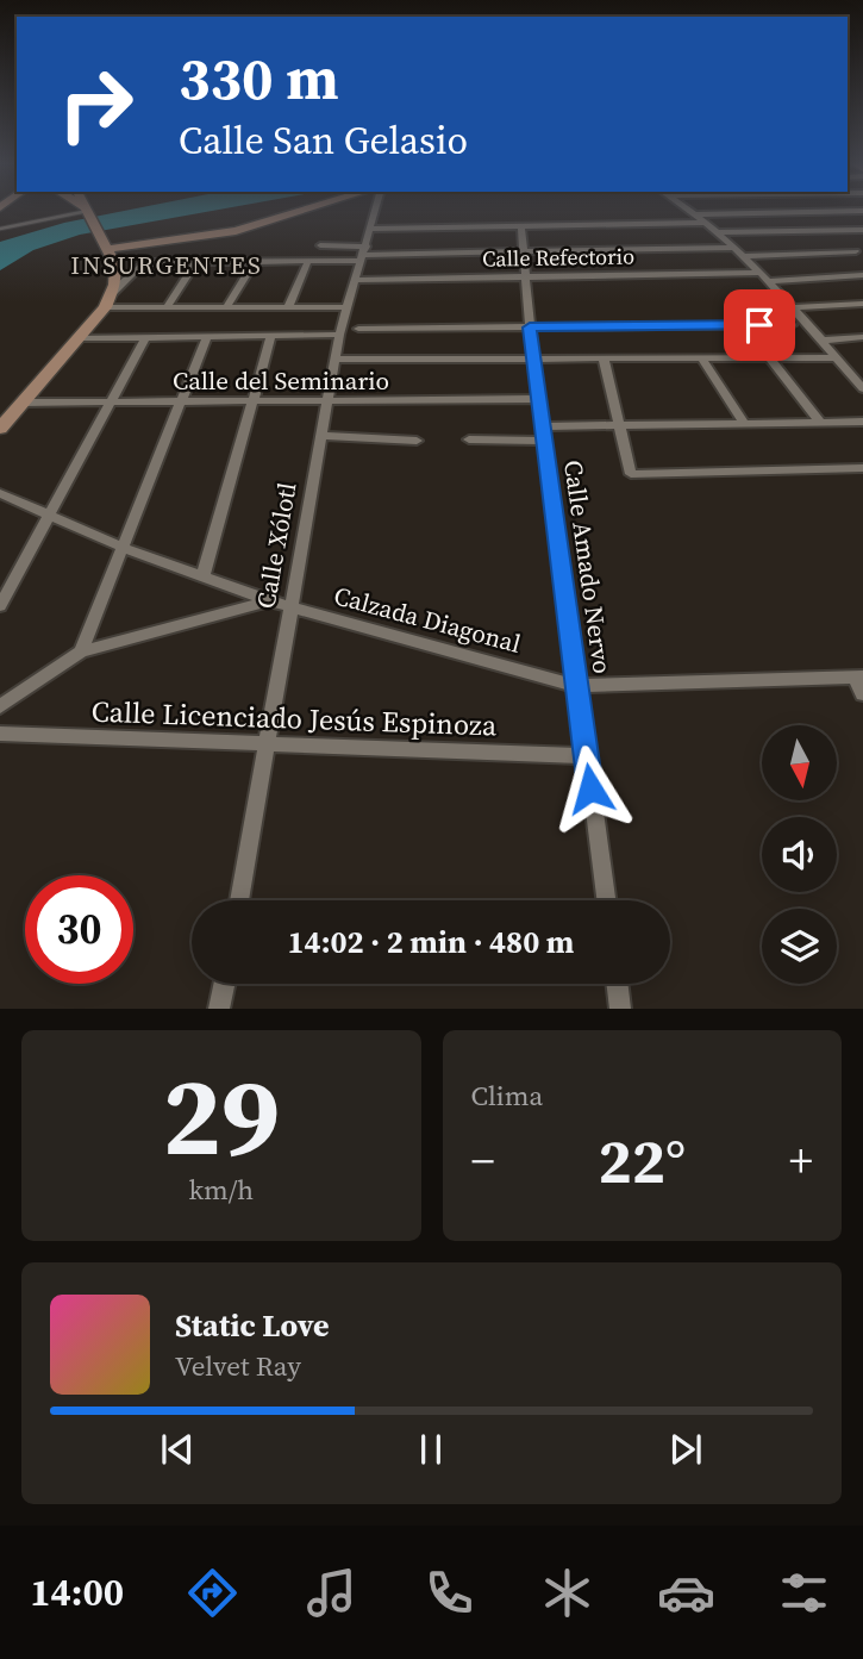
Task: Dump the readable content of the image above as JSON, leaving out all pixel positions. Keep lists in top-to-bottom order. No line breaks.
{"streets":{"street":["Calle Refectorio","Calle del Seminario","Calle Xólotl","Calle Amado Nervo","Calzada Diagonal","Calle Licenciado Jesús Espinoza"]},"crossings":[["Calle Refectorio","Calle Xólotl"],["Calle Refectorio","Calle Amado Nervo"],["Calle del Seminario","Calle Xólotl"],["Calle del Seminario","Calle Amado Nervo"],["Calle Xólotl","Calzada Diagonal"],["Calle Xólotl","Calle Licenciado Jesús Espinoza"],["Calle Amado Nervo","Calzada Diagonal"],["Calle Amado Nervo","Calle Licenciado Jesús Espinoza"]],"districts":["INSURGENTES"],"north":"bottom","page":{"turn":["330 m","Calle San Gelasio"],"limit":"30","trip":"14:02 · 2 min · 480 m","tile":[["29","km/h"],"Clima"],"heat":["−","22°","+"],"song":["Static Love","Velvet Ray"],"tabs":"14:00"}}
